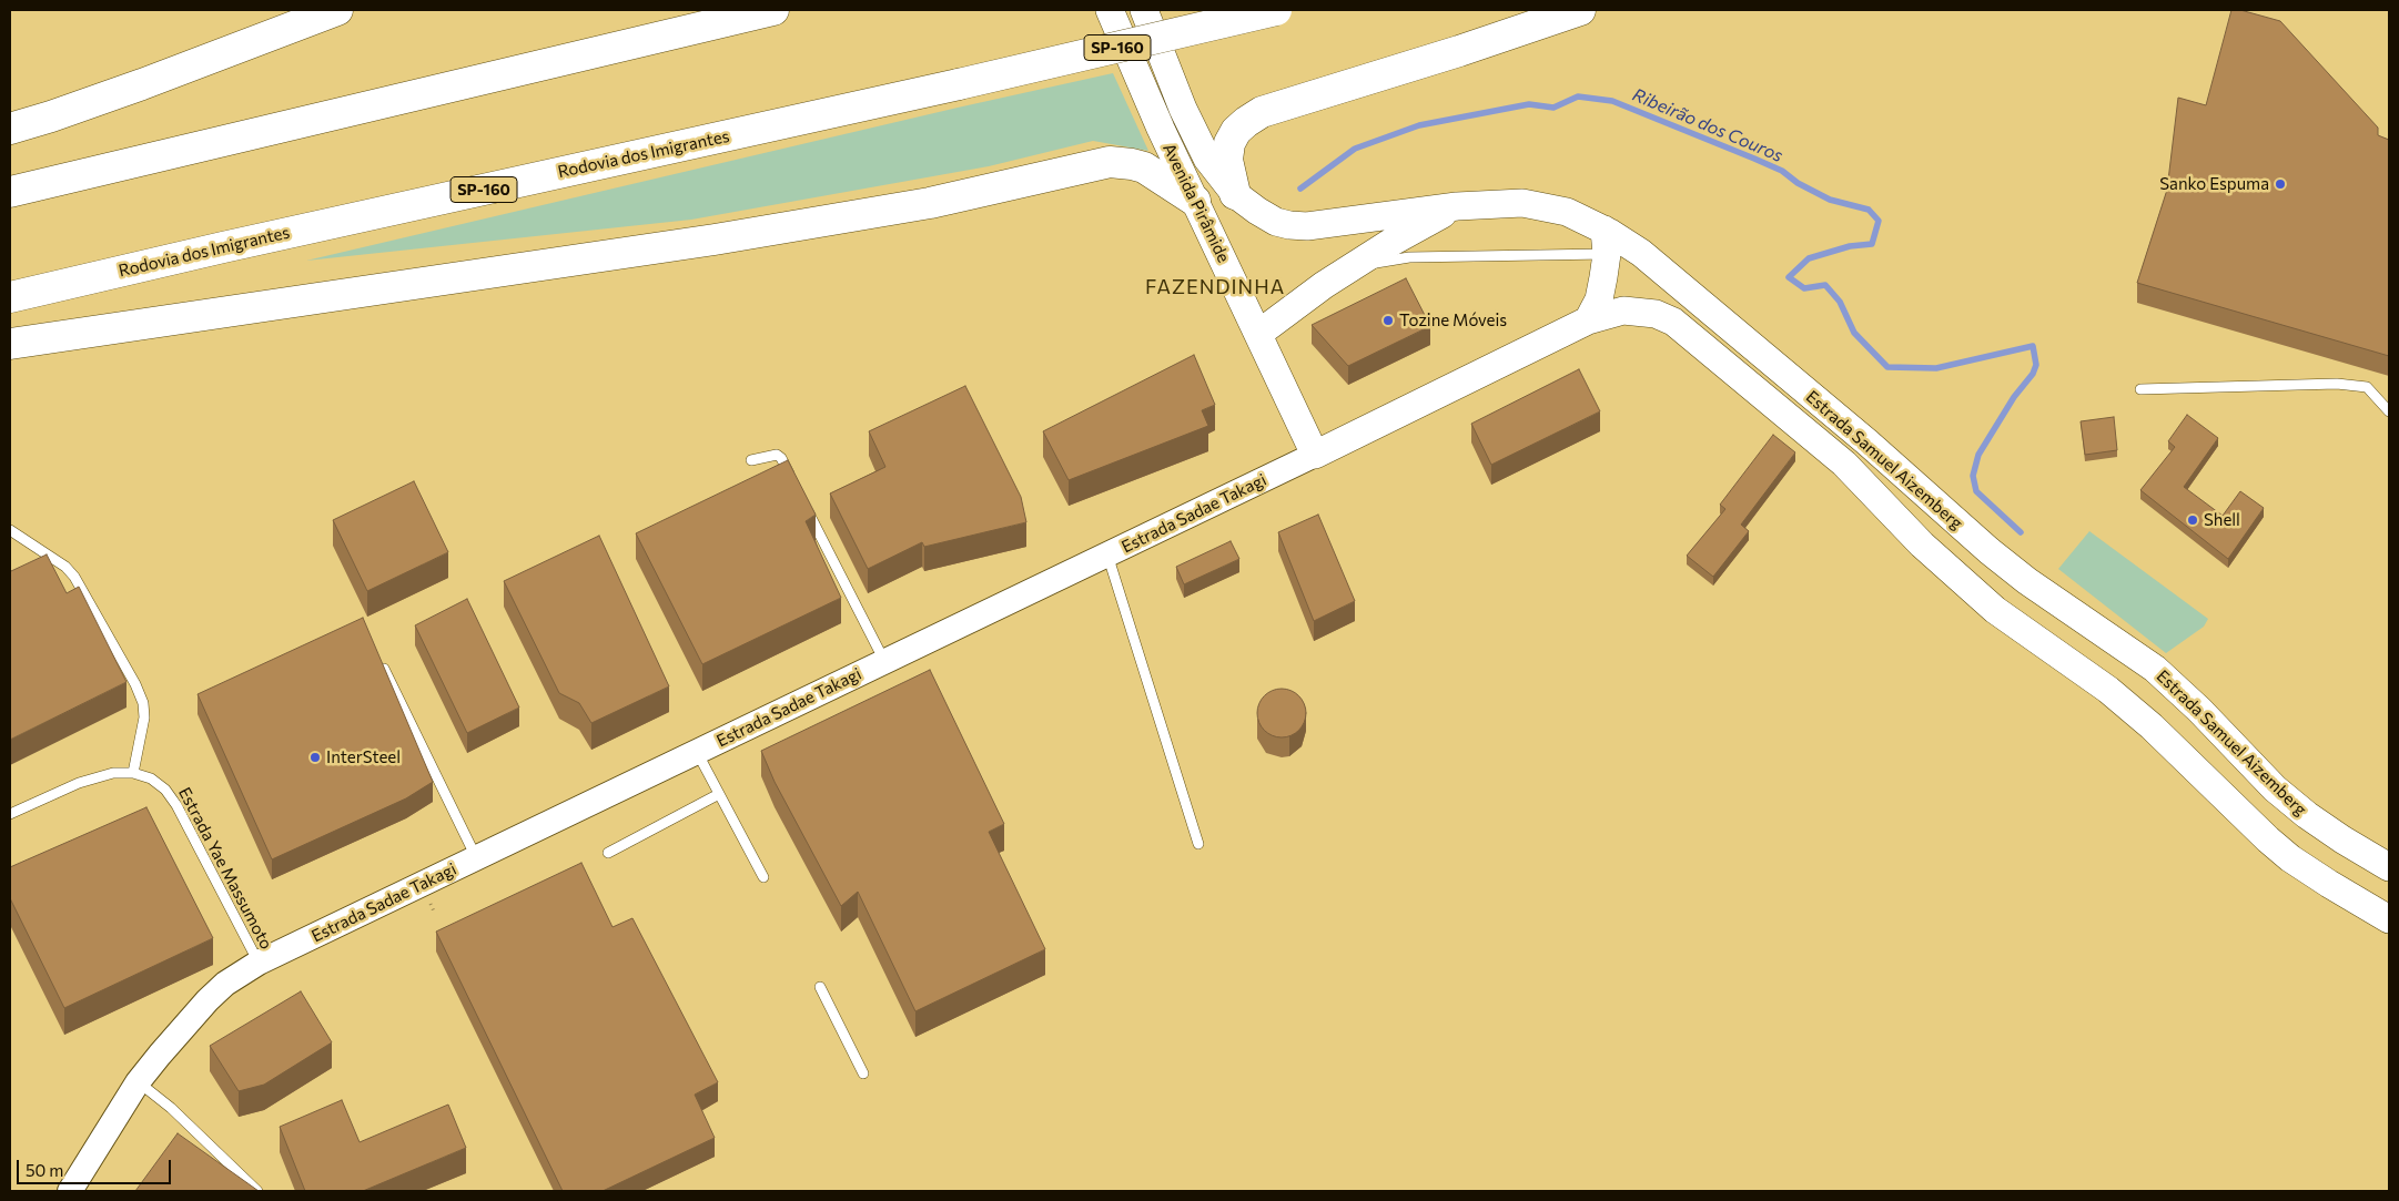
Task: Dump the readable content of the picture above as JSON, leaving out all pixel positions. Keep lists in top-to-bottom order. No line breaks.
{"streets":{"highway":["SP-160","Rodovia dos Imigrantes"],"main road":["Avenida Pirâmide","Estrada Samuel Aizemberg","Estrada Sadae Takagi"],"lane":["Estrada Yae Massumoto"]},"crossings":[["Avenida Pirâmide","Estrada Samuel Aizemberg"],["Avenida Pirâmide","Estrada Sadae Takagi"],["Estrada Samuel Aizemberg","Estrada Sadae Takagi"],["Estrada Sadae Takagi","Estrada Yae Massumoto"]],"districts":["FAZENDINHA"],"water":["Ribeirão dos Couros"],"places":["Sanko Espuma","Tozine Móveis","Shell","InterSteel"],"scale_bar":"50 m"}
